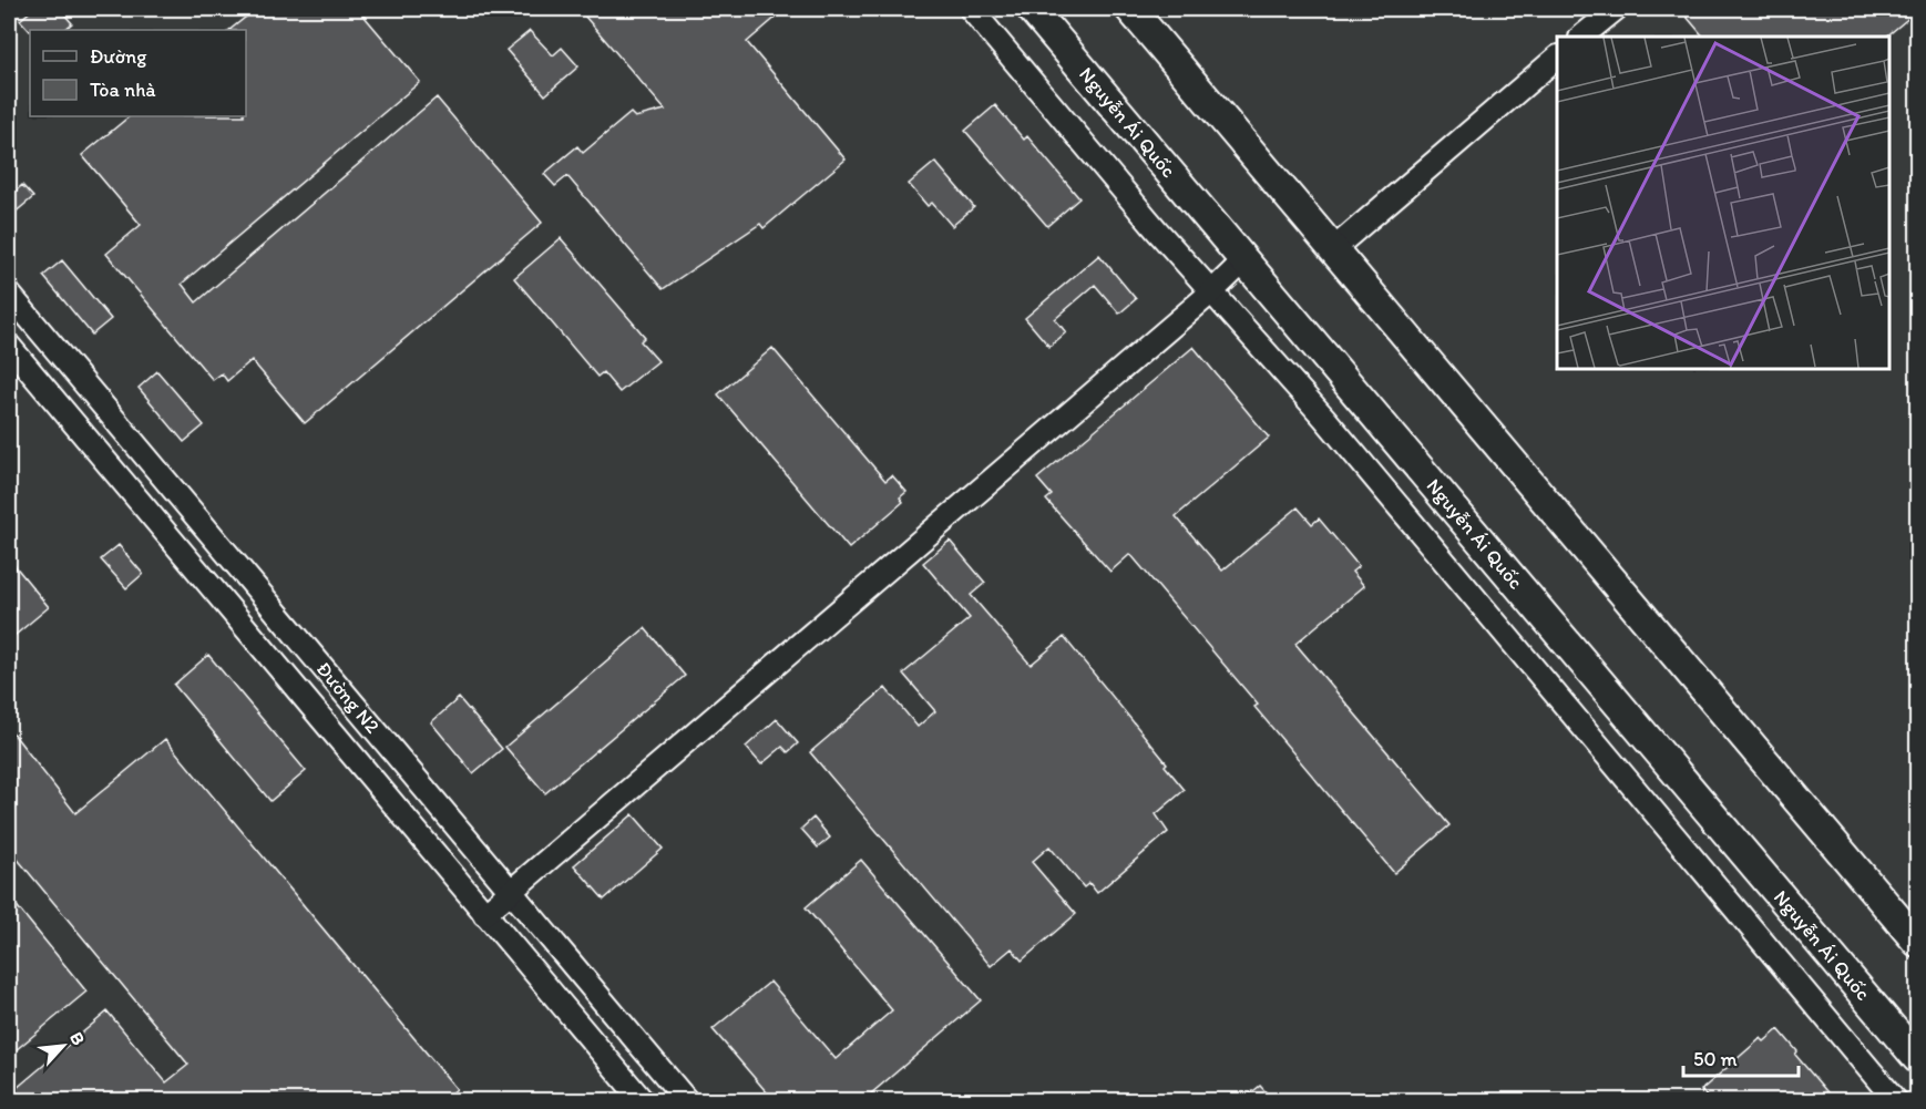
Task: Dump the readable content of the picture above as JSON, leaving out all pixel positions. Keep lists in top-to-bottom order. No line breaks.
{"streets":{"main road":["Nguyễn Ái Quốc"],"street":["Đường N2"]},"legend":["Đường","Tòa nhà"],"scale_bar":"50 m","north":"top right"}
